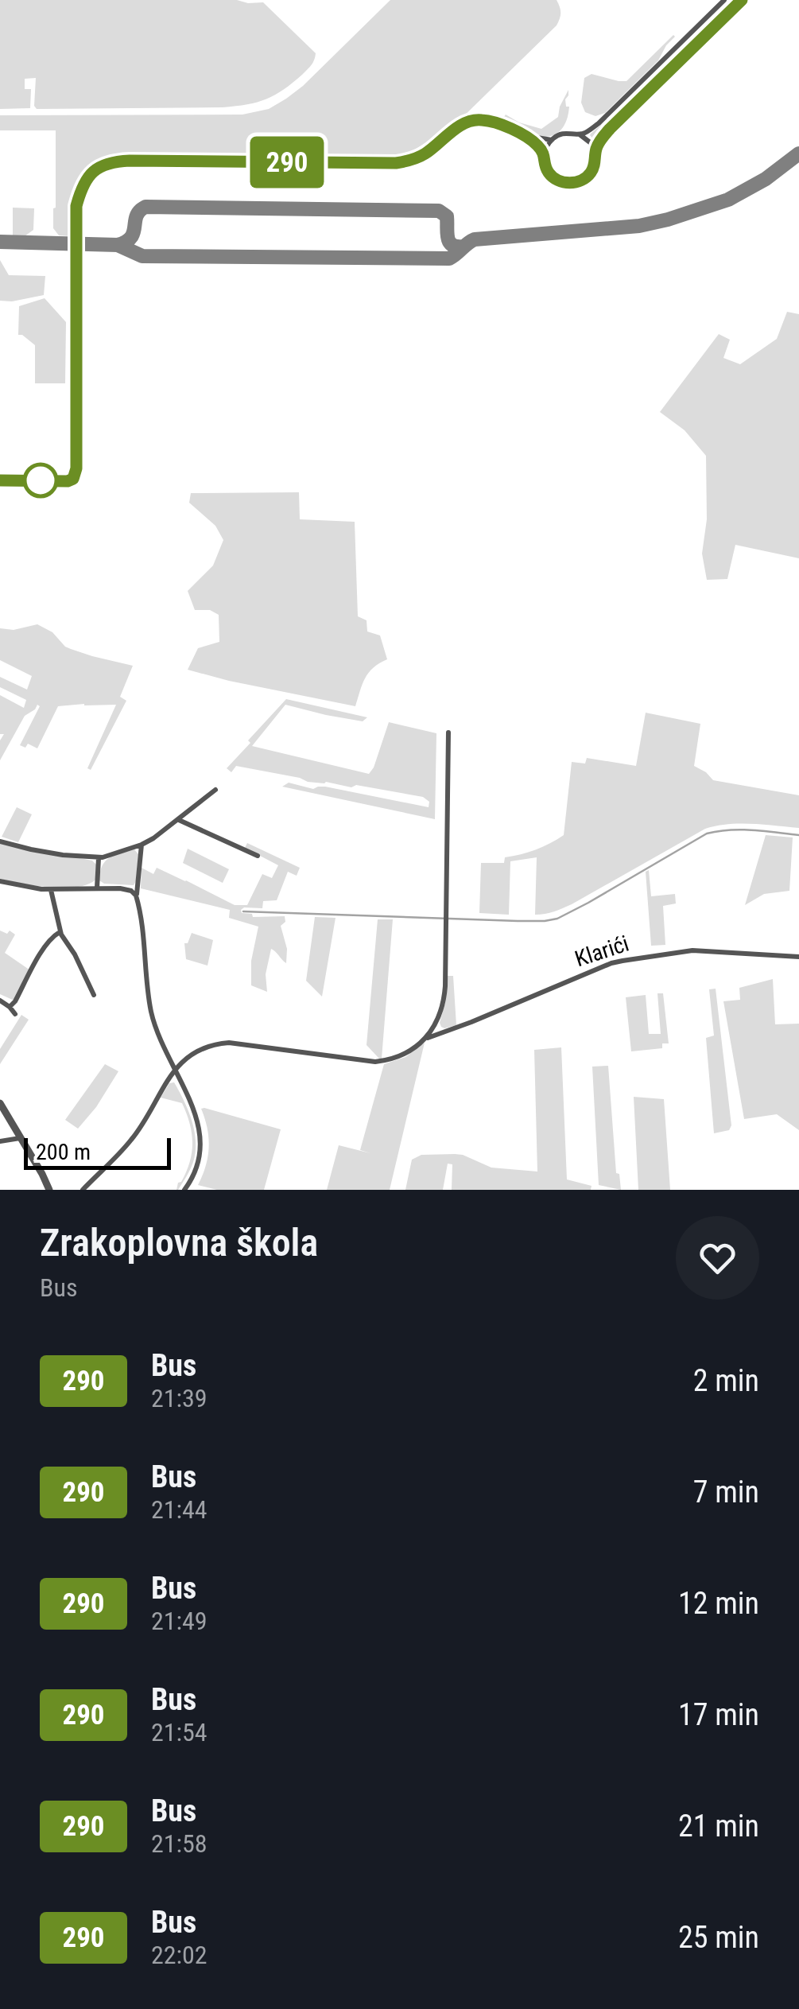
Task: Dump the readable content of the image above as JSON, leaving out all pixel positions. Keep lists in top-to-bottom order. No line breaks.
{"streets":{"street":["Klarići"]},"lines":["bus line 290"],"scale_bar":"200 m","page":{"on_map":"290","scale":"200 m","heading":["Zrakoplovna škola","Bus"],"list":[{"mark":"290","name":"Bus","note":"21:39","value":"2 min"},{"mark":"290","name":"Bus","note":"21:44","value":"7 min"},{"mark":"290","name":"Bus","note":"21:49","value":"12 min"},{"mark":"290","name":"Bus","note":"21:54","value":"17 min"},{"mark":"290","name":"Bus","note":"21:58","value":"21 min"},{"mark":"290","name":"Bus","note":"22:02","value":"25 min"}]}}
